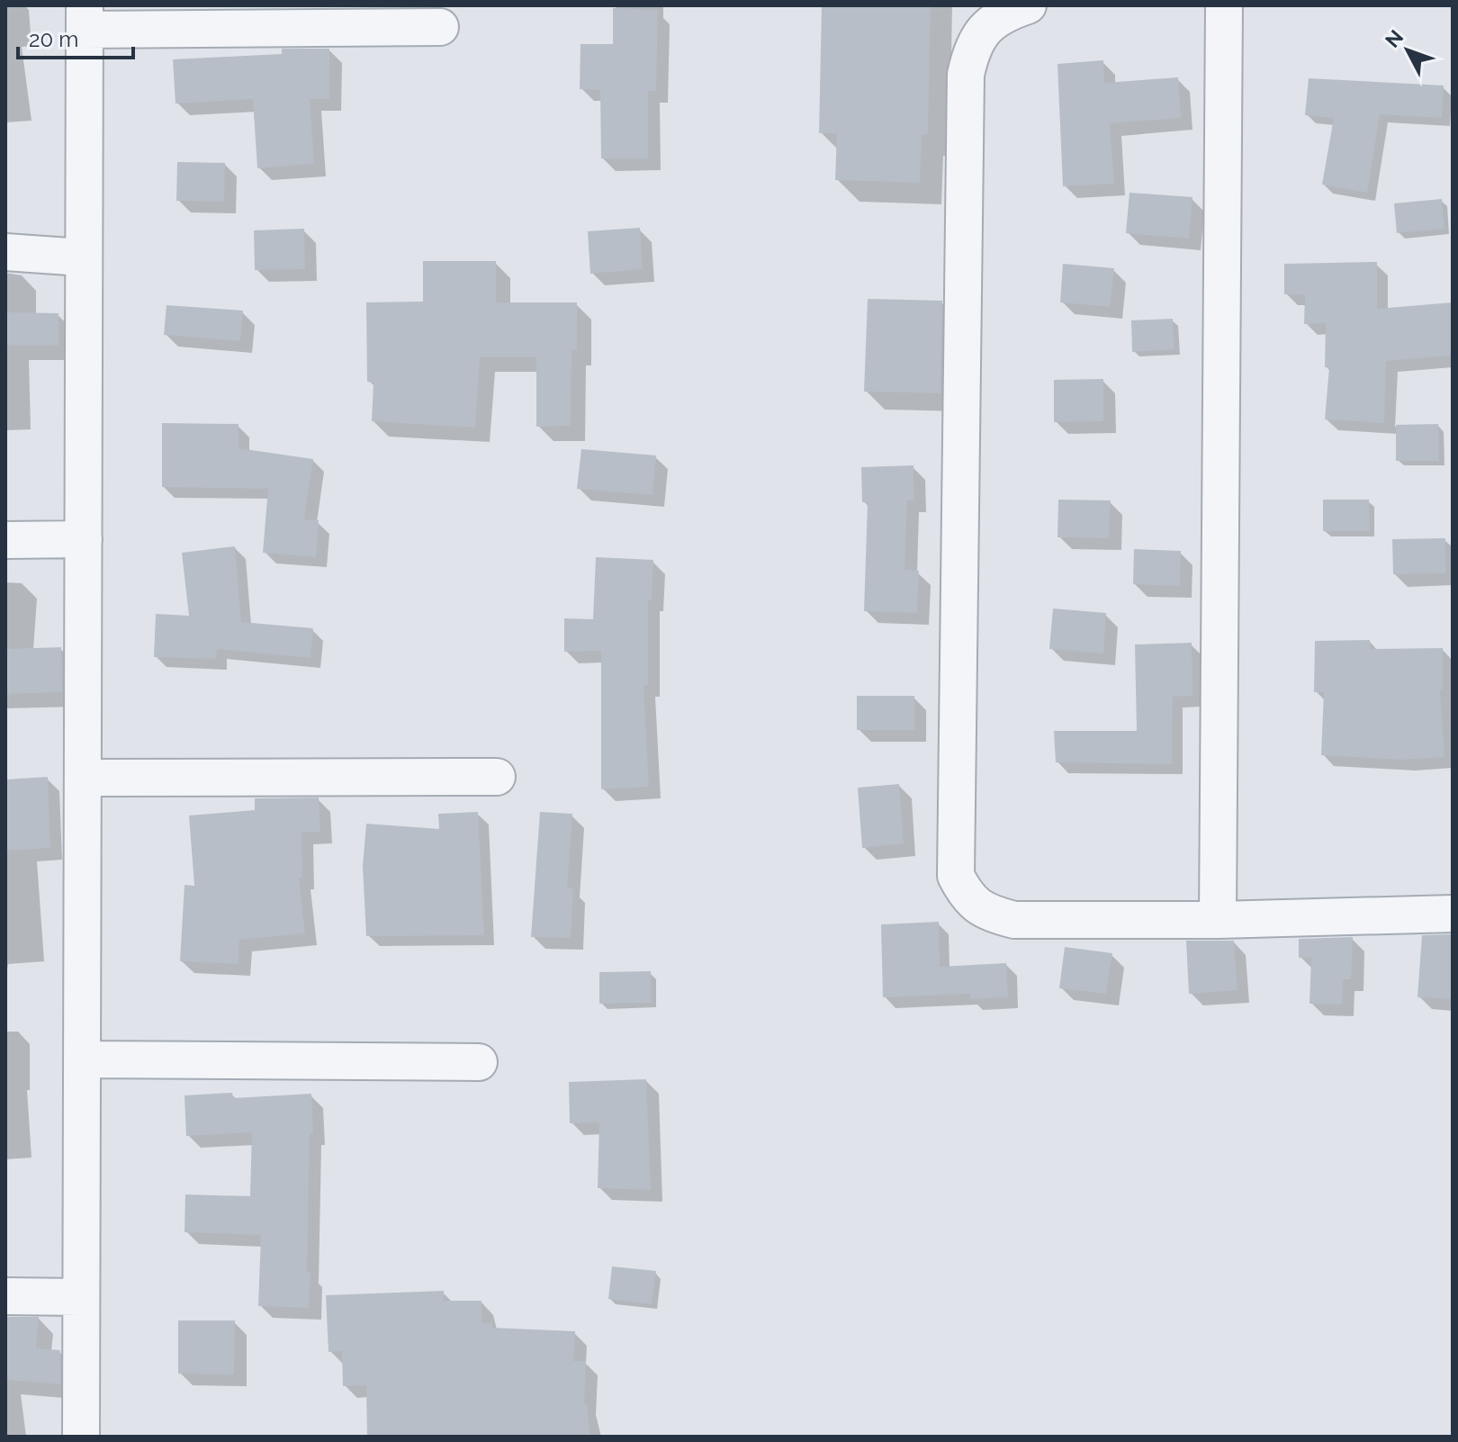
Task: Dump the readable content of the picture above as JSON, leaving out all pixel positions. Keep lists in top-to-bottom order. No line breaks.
{"scale_bar":"20 m","north":"top left"}
